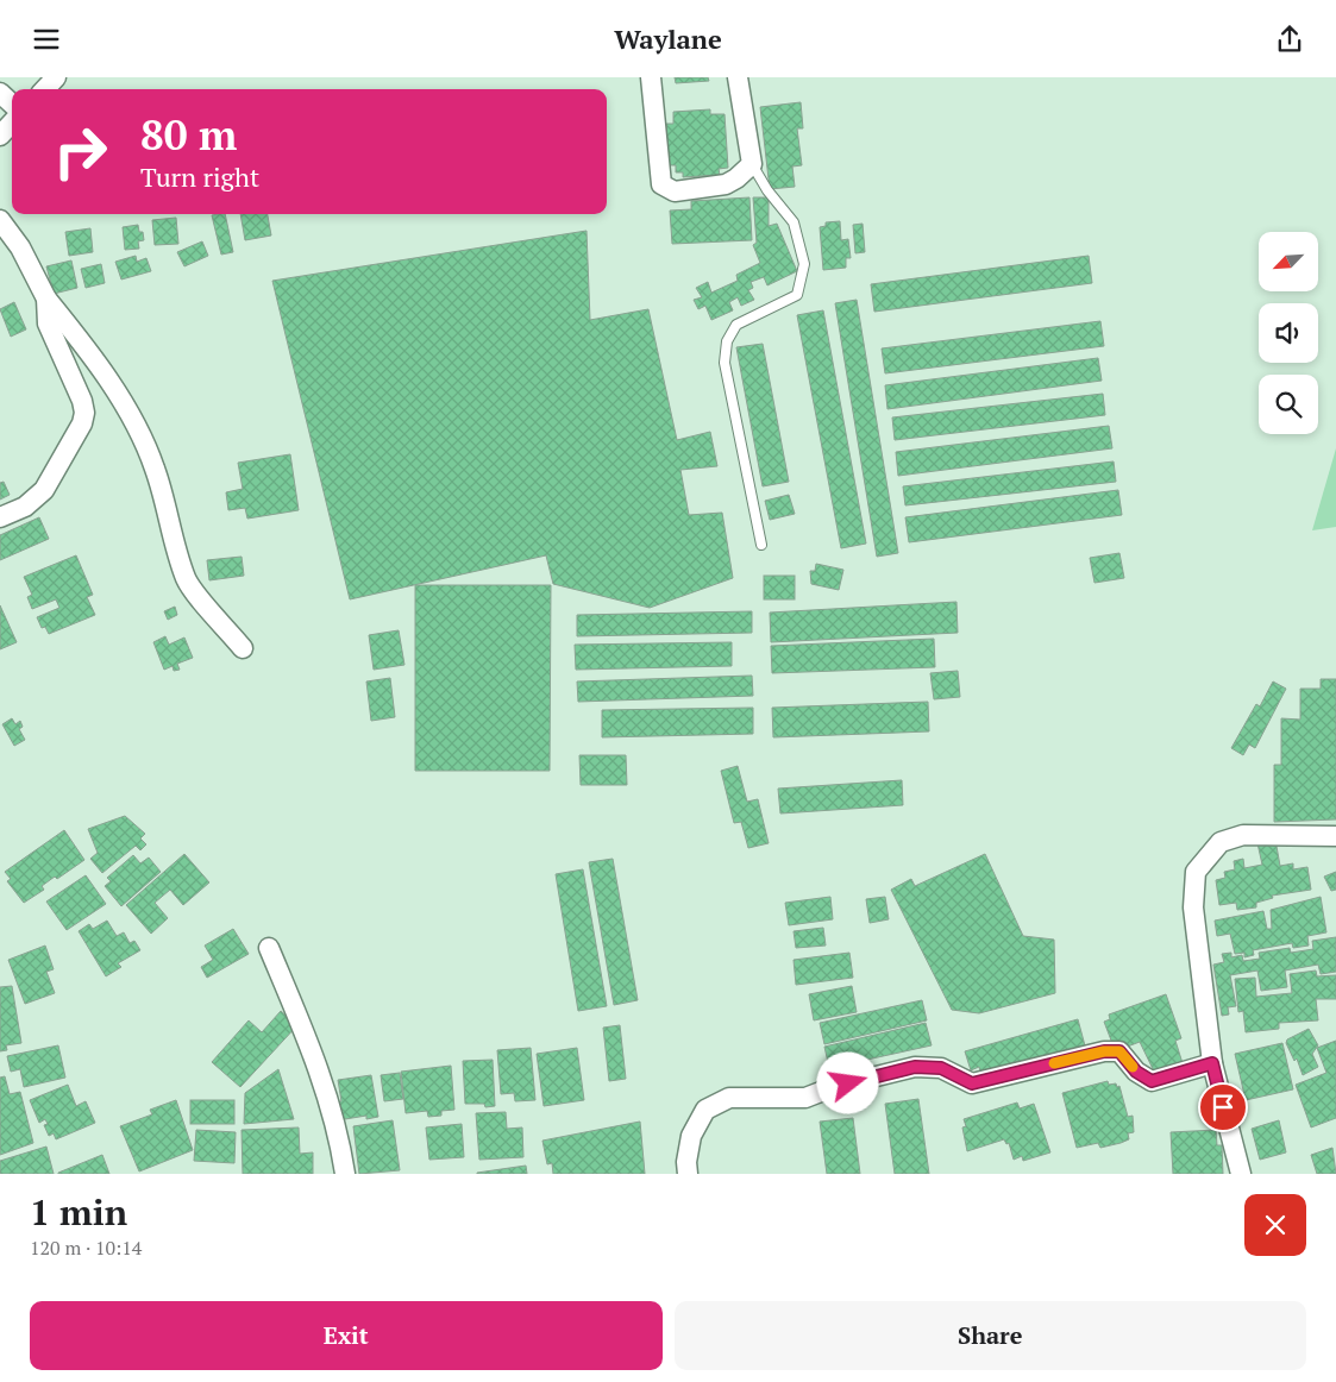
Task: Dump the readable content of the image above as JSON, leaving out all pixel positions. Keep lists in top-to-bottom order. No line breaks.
{"north":"bottom left","page":{"header":"Waylane","turn":["80 m","Turn right"],"heading":["1 min","120 m · 10:14"],"buttons":["Exit","Share"]}}
